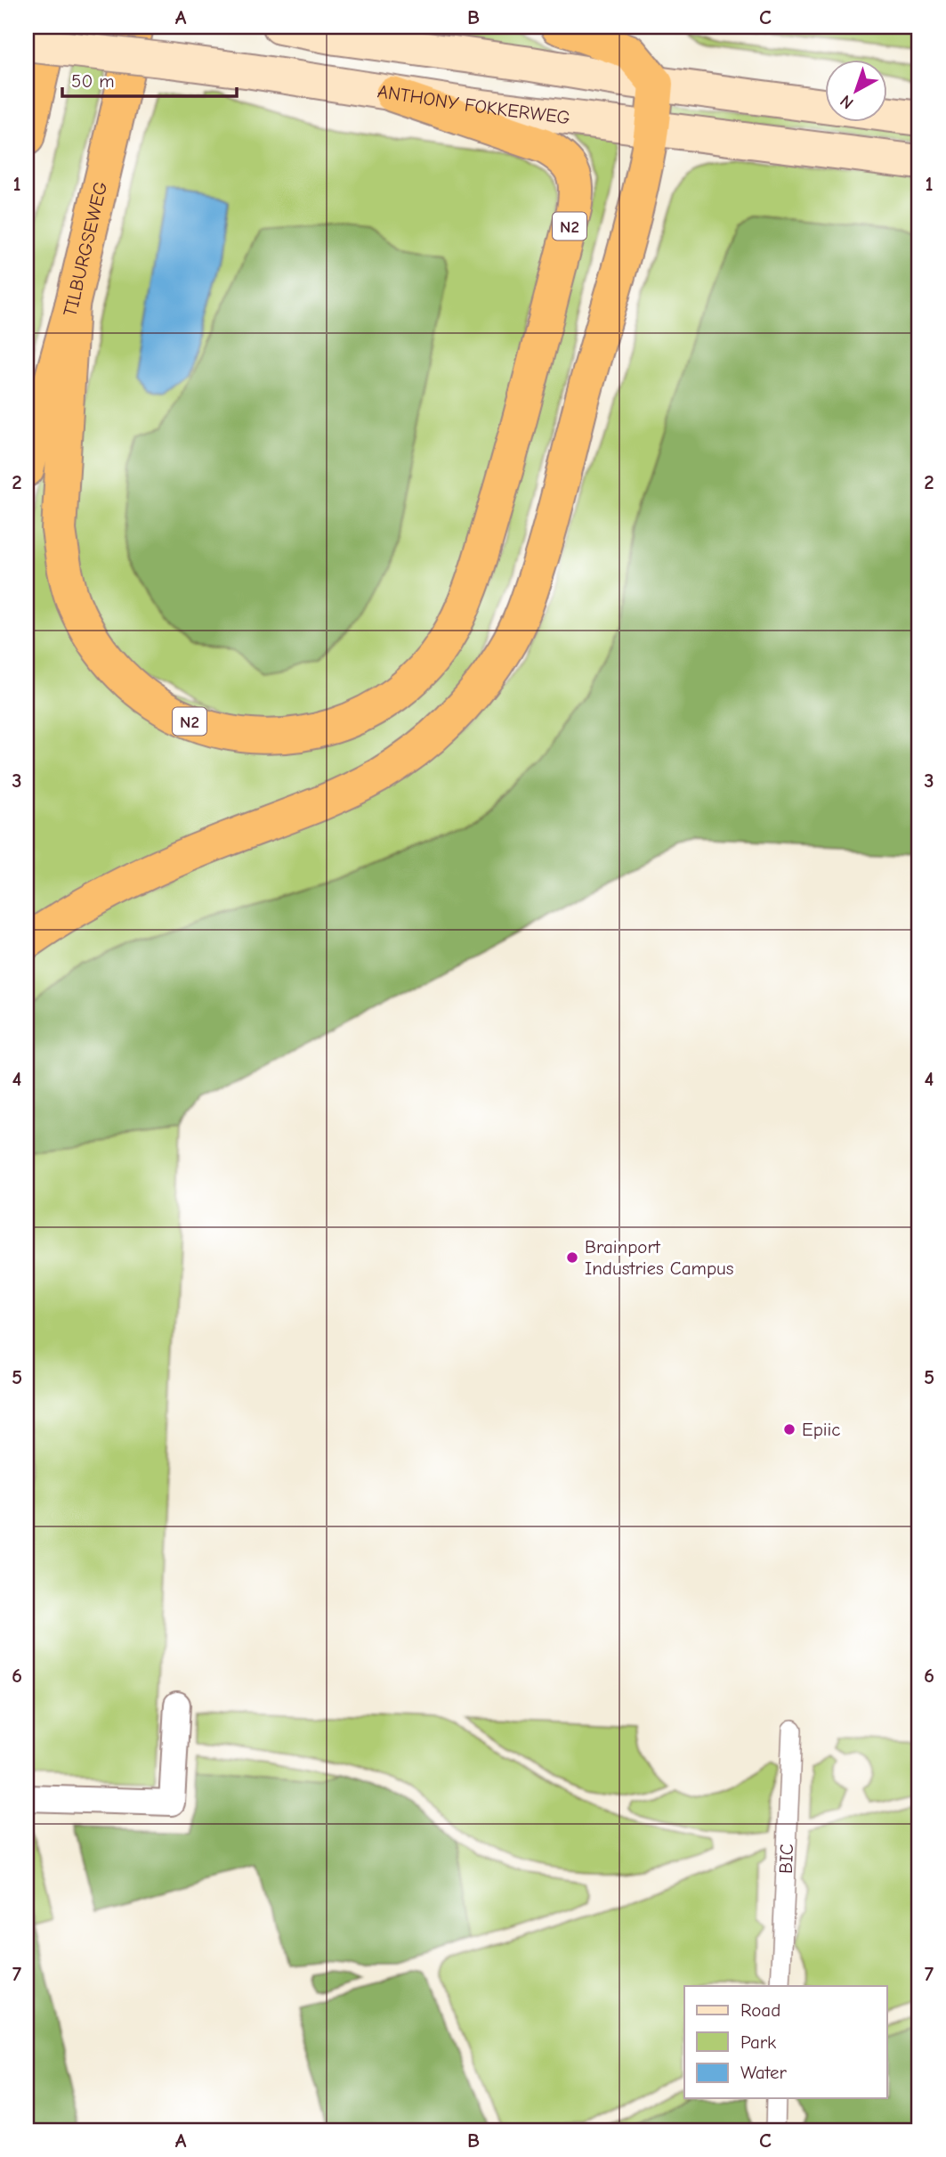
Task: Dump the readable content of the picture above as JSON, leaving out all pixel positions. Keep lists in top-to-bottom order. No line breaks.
{"streets":{"highway":["N2","TILBURGSEWEG"],"main road":["ANTHONY FOKKERWEG"],"street":["BIC"]},"crossings":[["ANTHONY FOKKERWEG","N2"],["N2","TILBURGSEWEG"]],"places":["Brainport Industries Campus","Epiic"],"legend":["Road","Park","Water"],"scale_bar":"50 m","north":"bottom left","grid":{"columns":["A","B","C"],"rows":["1","2","3","4","5","6","7"]}}
